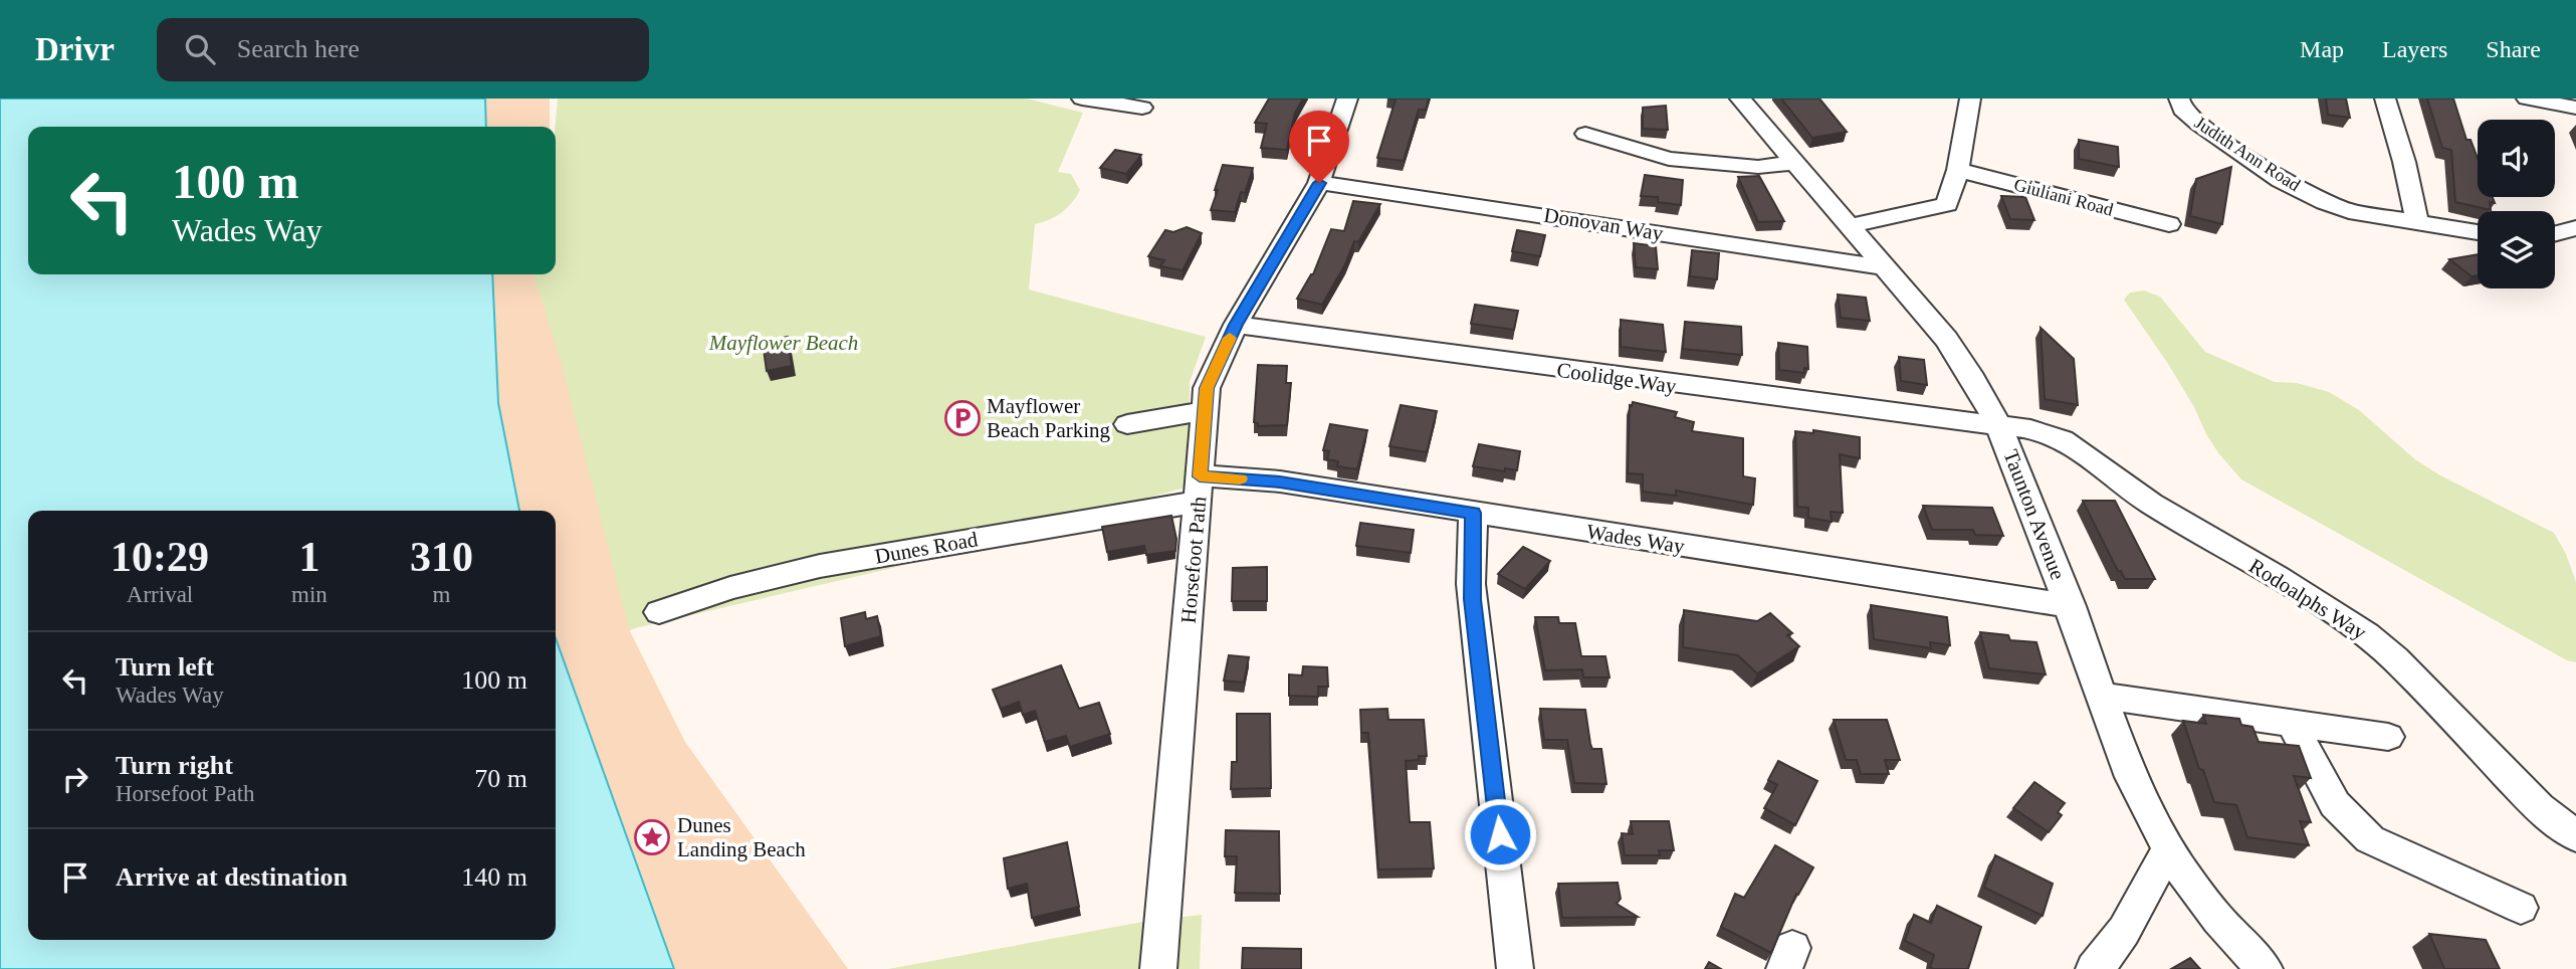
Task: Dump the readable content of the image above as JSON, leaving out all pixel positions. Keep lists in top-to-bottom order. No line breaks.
{"streets":{"street":["Judith Ann Road","Giuliani Road","Donovan Way","Coolidge Way","Taunton Avenue","Wades Way","Dunes Road","Horsefoot Path","Rodoalphs Way"]},"crossings":[["Donovan Way","Taunton Avenue"],["Donovan Way","Horsefoot Path"],["Coolidge Way","Taunton Avenue"],["Coolidge Way","Horsefoot Path"],["Coolidge Way","Rodoalphs Way"],["Taunton Avenue","Wades Way"],["Taunton Avenue","Rodoalphs Way"],["Wades Way","Dunes Road"],["Wades Way","Horsefoot Path"],["Dunes Road","Horsefoot Path"]],"parks":["Mayflower Beach"],"places":{"parking":["Mayflower Beach Parking"],"place":["Dunes Landing Beach"]},"page":{"header":"Drivr","search":"Search here","nav":["Map","Layers","Share"],"turn":["100 m","Wades Way"],"eta":["10:29","Arrival","1","min","310","m"],"list":[{"name":"Turn left","note":"Wades Way","value":"100 m"},{"name":"Turn right","note":"Horsefoot Path","value":"70 m"},{"name":"Arrive at destination","value":"140 m"}]}}
